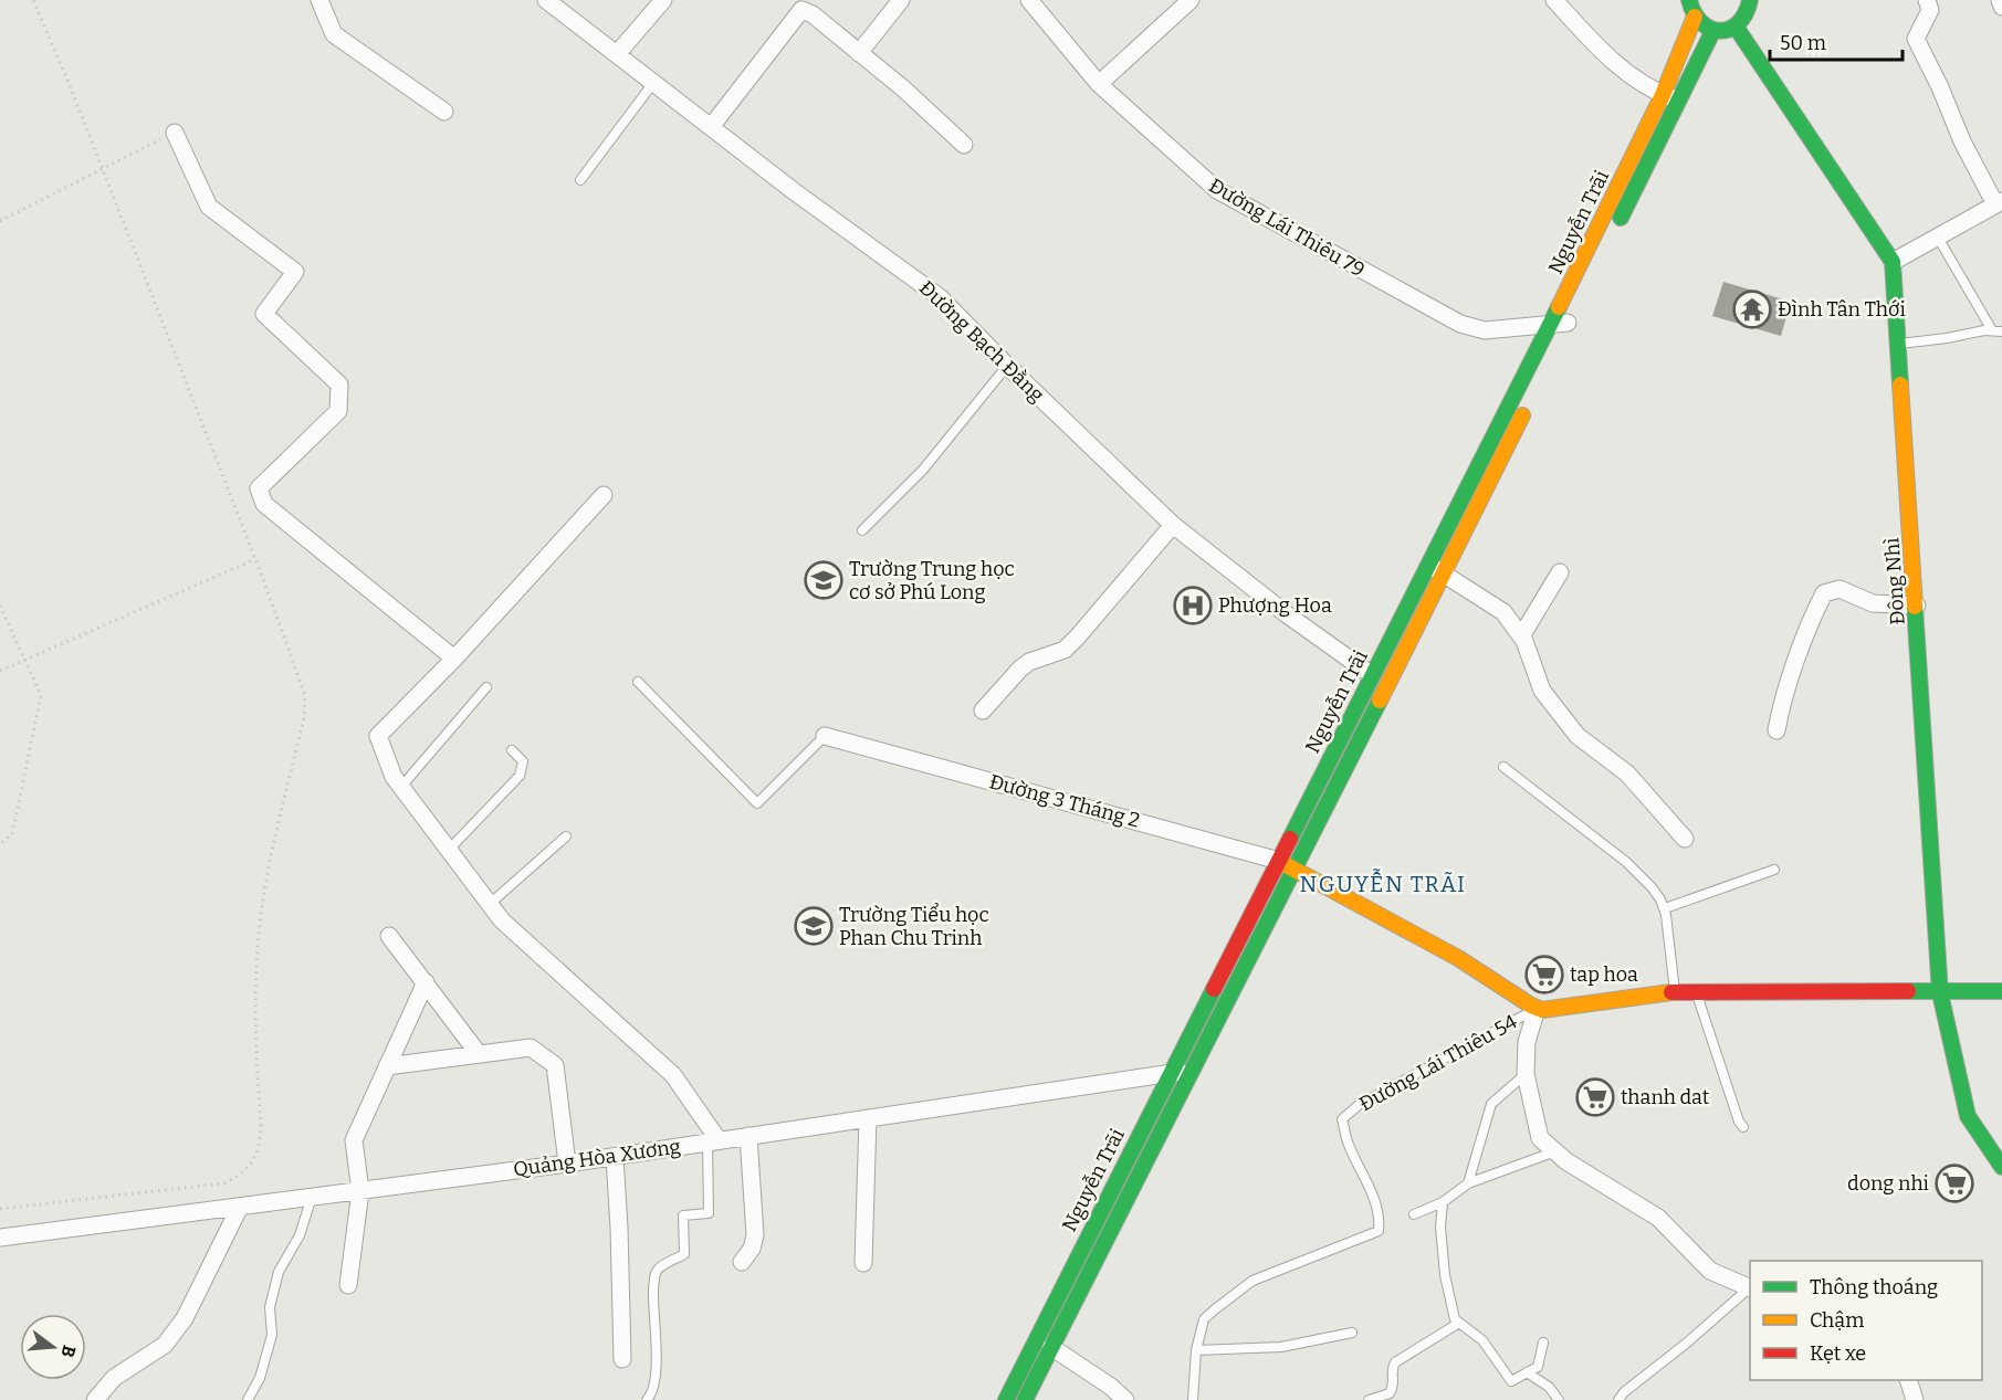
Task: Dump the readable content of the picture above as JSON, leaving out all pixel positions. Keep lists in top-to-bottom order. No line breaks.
{"streets":{"main road":["Nguyễn Trãi","Đông Nhì","Đường 3 Tháng 2"],"street":["Đường Lái Thiêu 79","Đường Bạch Đằng","Quảng Hòa Xương"],"lane":["Đường Lái Thiêu 54"]},"crossings":[["Nguyễn Trãi","Đường Lái Thiêu 79"],["Nguyễn Trãi","Đường Bạch Đằng"],["Nguyễn Trãi","Đường 3 Tháng 2"],["Nguyễn Trãi","Quảng Hòa Xương"],["Đường 3 Tháng 2","Đường Lái Thiêu 54"]],"districts":["NGUYỄN TRÃI"],"places":{"temple":["Đình Tân Thới"],"school or university":["Trường Trung học cơ sở Phú Long","Trường Tiểu học Phan Chu Trinh"],"hospital":["Phượng Hoa"],"supermarket":["tap hoa","thanh dat","dong nhi"]},"legend":["Thông thoáng","Chậm","Kẹt xe"],"scale_bar":"50 m","north":"right"}
